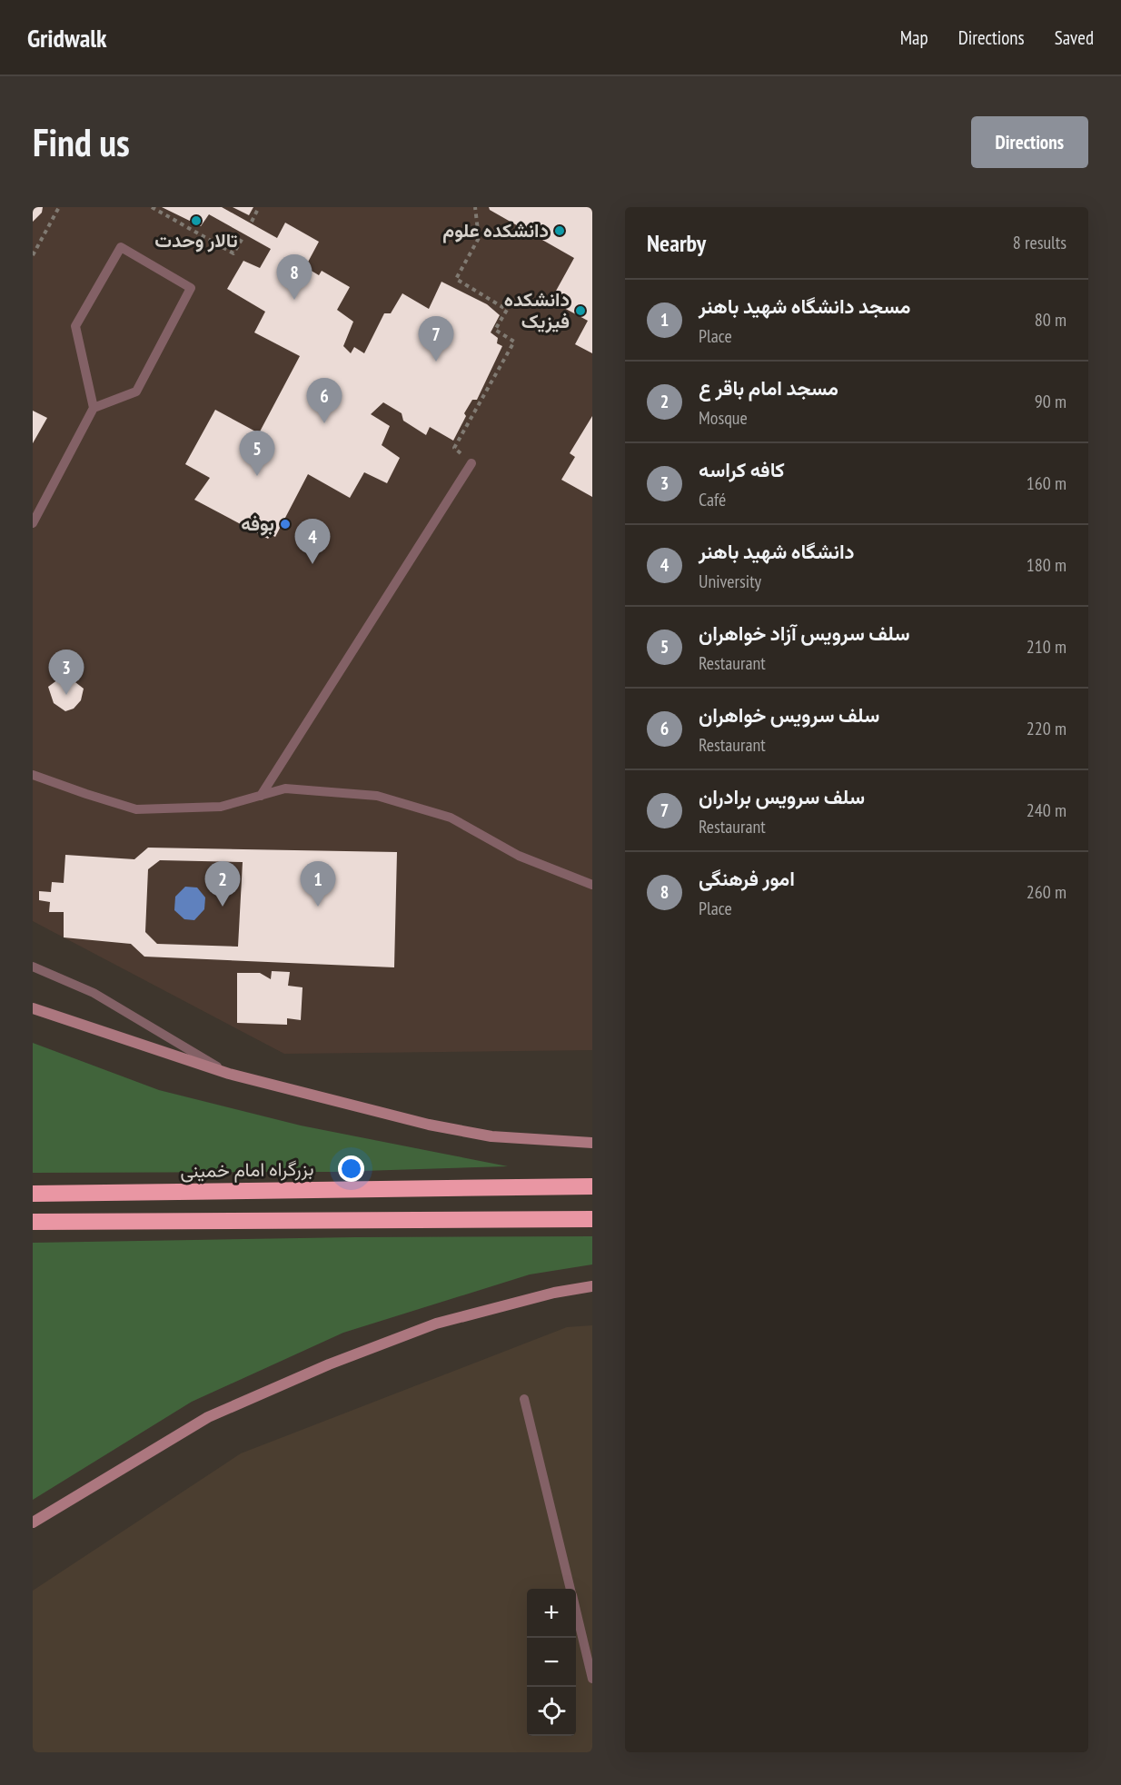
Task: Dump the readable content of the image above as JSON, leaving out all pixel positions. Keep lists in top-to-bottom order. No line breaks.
{"streets":{"highway":["بزرگراه امام خمینی"]},"places":["تالار وحدت","دانشکده علوم","دانشکده فیزیک","بوفه"],"page":{"header":"Gridwalk","nav":["Map","Directions","Saved"],"buttons":"Directions","title":"Find us","heading":["Nearby","8 results"],"pins":["8","7","6","5","4","3","1","2"],"list":[{"mark":"1","name":"مسجد دانشگاه شهید باهنر","note":"Place","value":"80 m"},{"mark":"2","name":"مسجد امام باقر ع","note":"Mosque","value":"90 m"},{"mark":"3","name":"کافه کراسه","note":"Café","value":"160 m"},{"mark":"4","name":"دانشگاه شهید باهنر","note":"University","value":"180 m"},{"mark":"5","name":"سلف سرویس آزاد خواهران","note":"Restaurant","value":"210 m"},{"mark":"6","name":"سلف سرویس خواهران","note":"Restaurant","value":"220 m"},{"mark":"7","name":"سلف سرویس برادران","note":"Restaurant","value":"240 m"},{"mark":"8","name":"امور فرهنگی","note":"Place","value":"260 m"}],"map_buttons":["+","−"]}}
